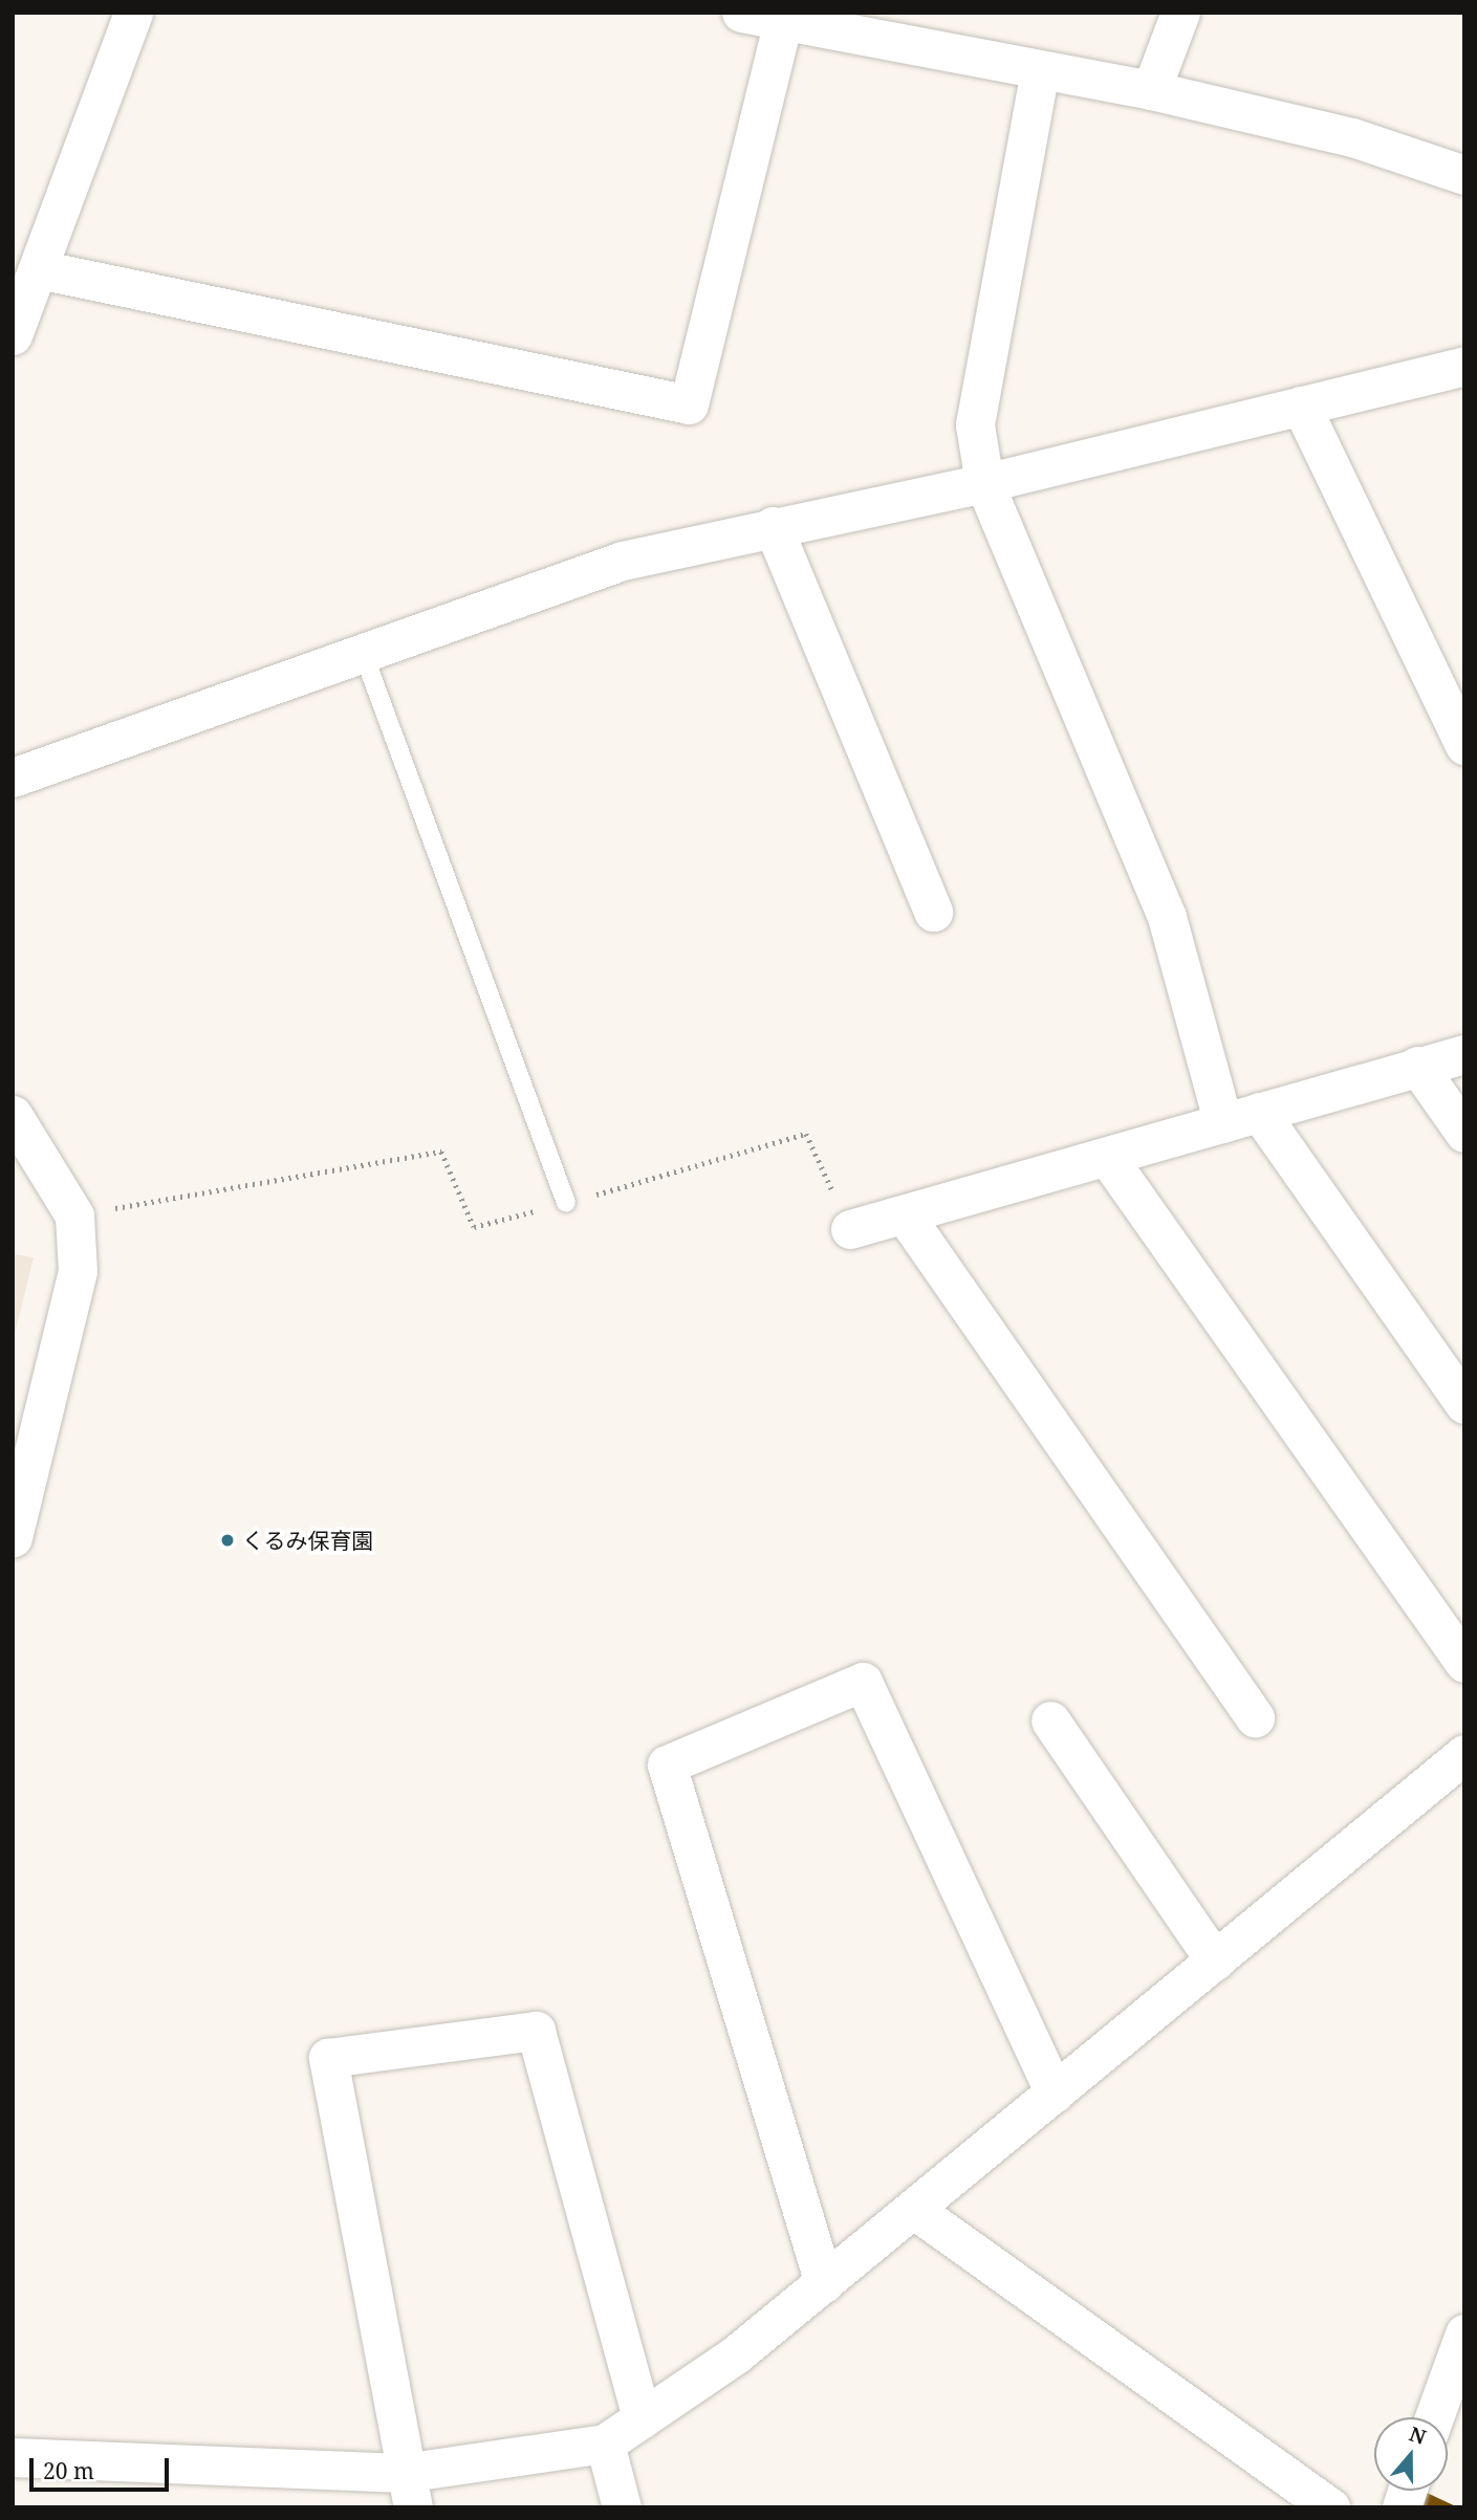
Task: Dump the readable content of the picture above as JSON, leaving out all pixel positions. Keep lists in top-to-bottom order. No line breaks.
{"places":["くるみ保育園"],"scale_bar":"20 m","north":"top"}
